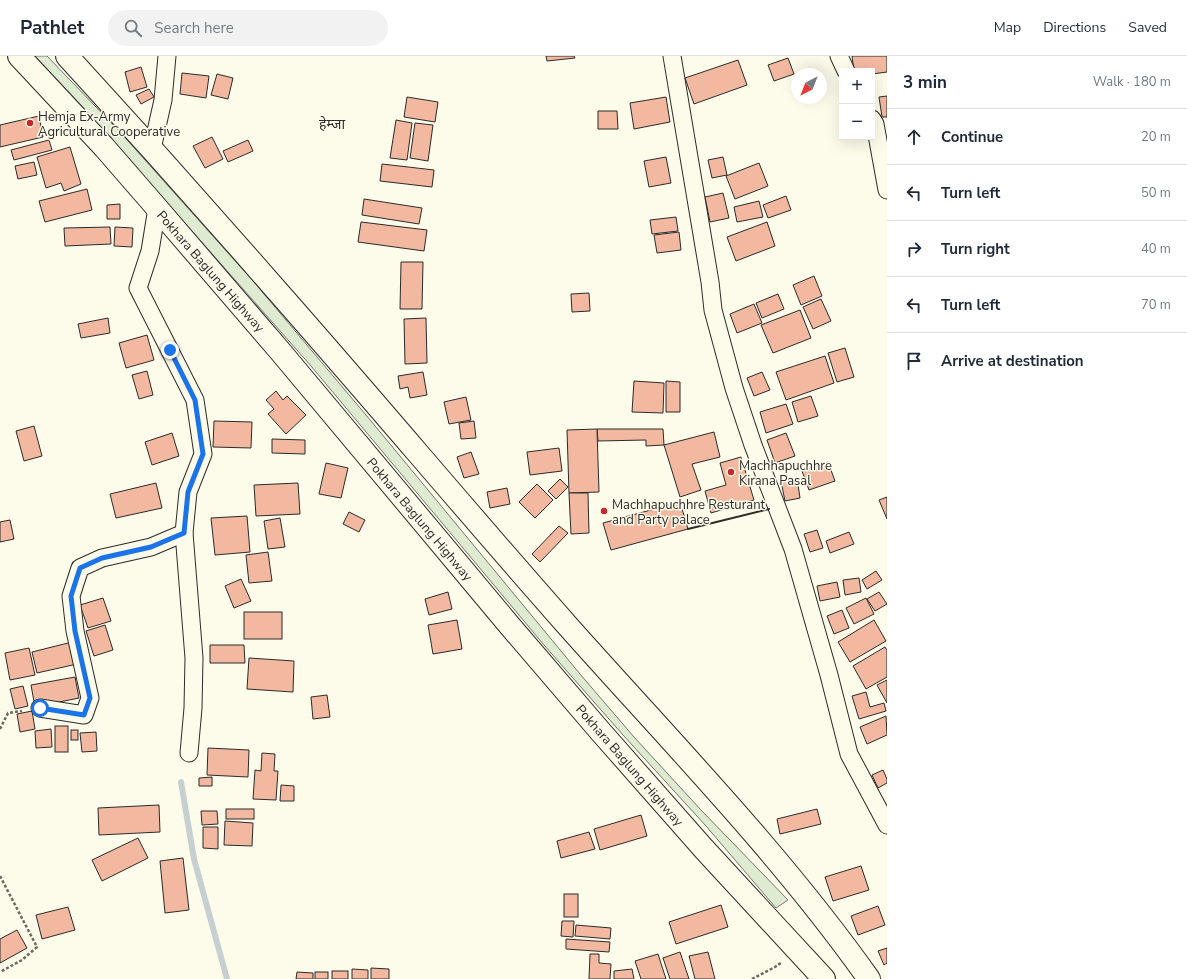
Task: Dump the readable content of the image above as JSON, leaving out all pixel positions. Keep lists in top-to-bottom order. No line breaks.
{"streets":{"highway":["Pokhara Baglung Highway"]},"districts":["हेम्जा"],"places":["Hemja Ex-Army Agricultural Cooperative","Machhapuchhre Kirana Pasal","Machhapuchhre Resturant and Party palace"],"north":"bottom left","page":{"header":"Pathlet","search":"Search here","nav":["Map","Directions","Saved"],"heading":["3 min","Walk · 180 m"],"map_buttons":["+","−"],"list":[["Continue","20 m"],["Turn left","50 m"],["Turn right","40 m"],["Turn left","70 m"],"Arrive at destination"]}}
